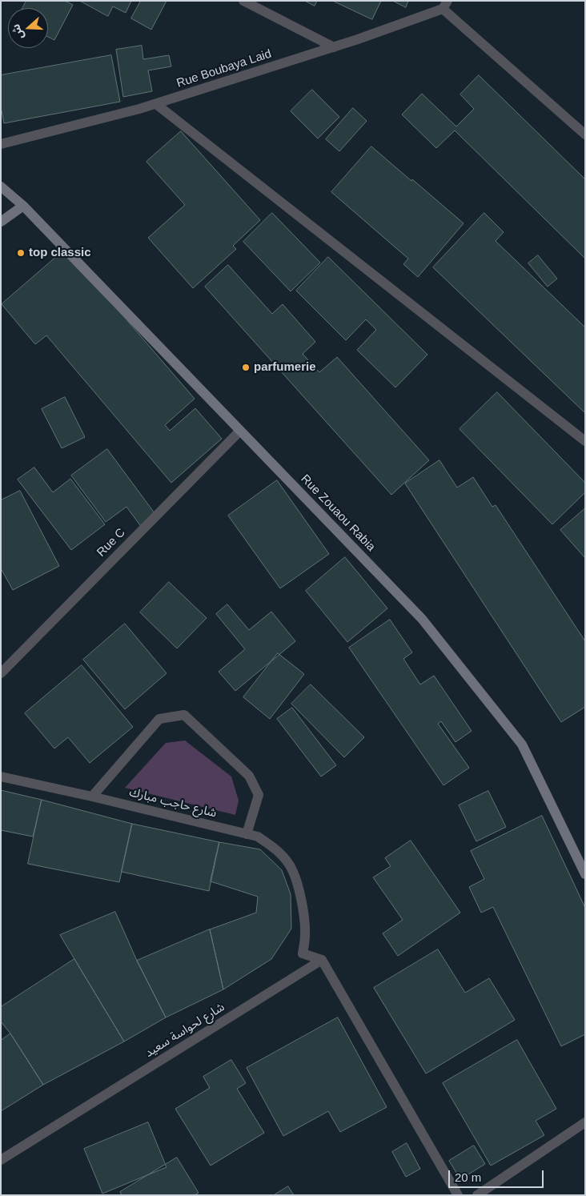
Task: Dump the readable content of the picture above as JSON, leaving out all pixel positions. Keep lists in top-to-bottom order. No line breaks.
{"streets":{"main road":["Rue Zouaou Rabia"],"street":["Rue Boubaya Laid","Rue C","شارع حاجب مبارك","شارع لحواسة سعيد"]},"crossings":[["Rue Zouaou Rabia","Rue C"],["شارع حاجب مبارك","شارع لحواسة سعيد"]],"places":["top classic","parfumerie"],"scale_bar":"20 m","north":"left"}
